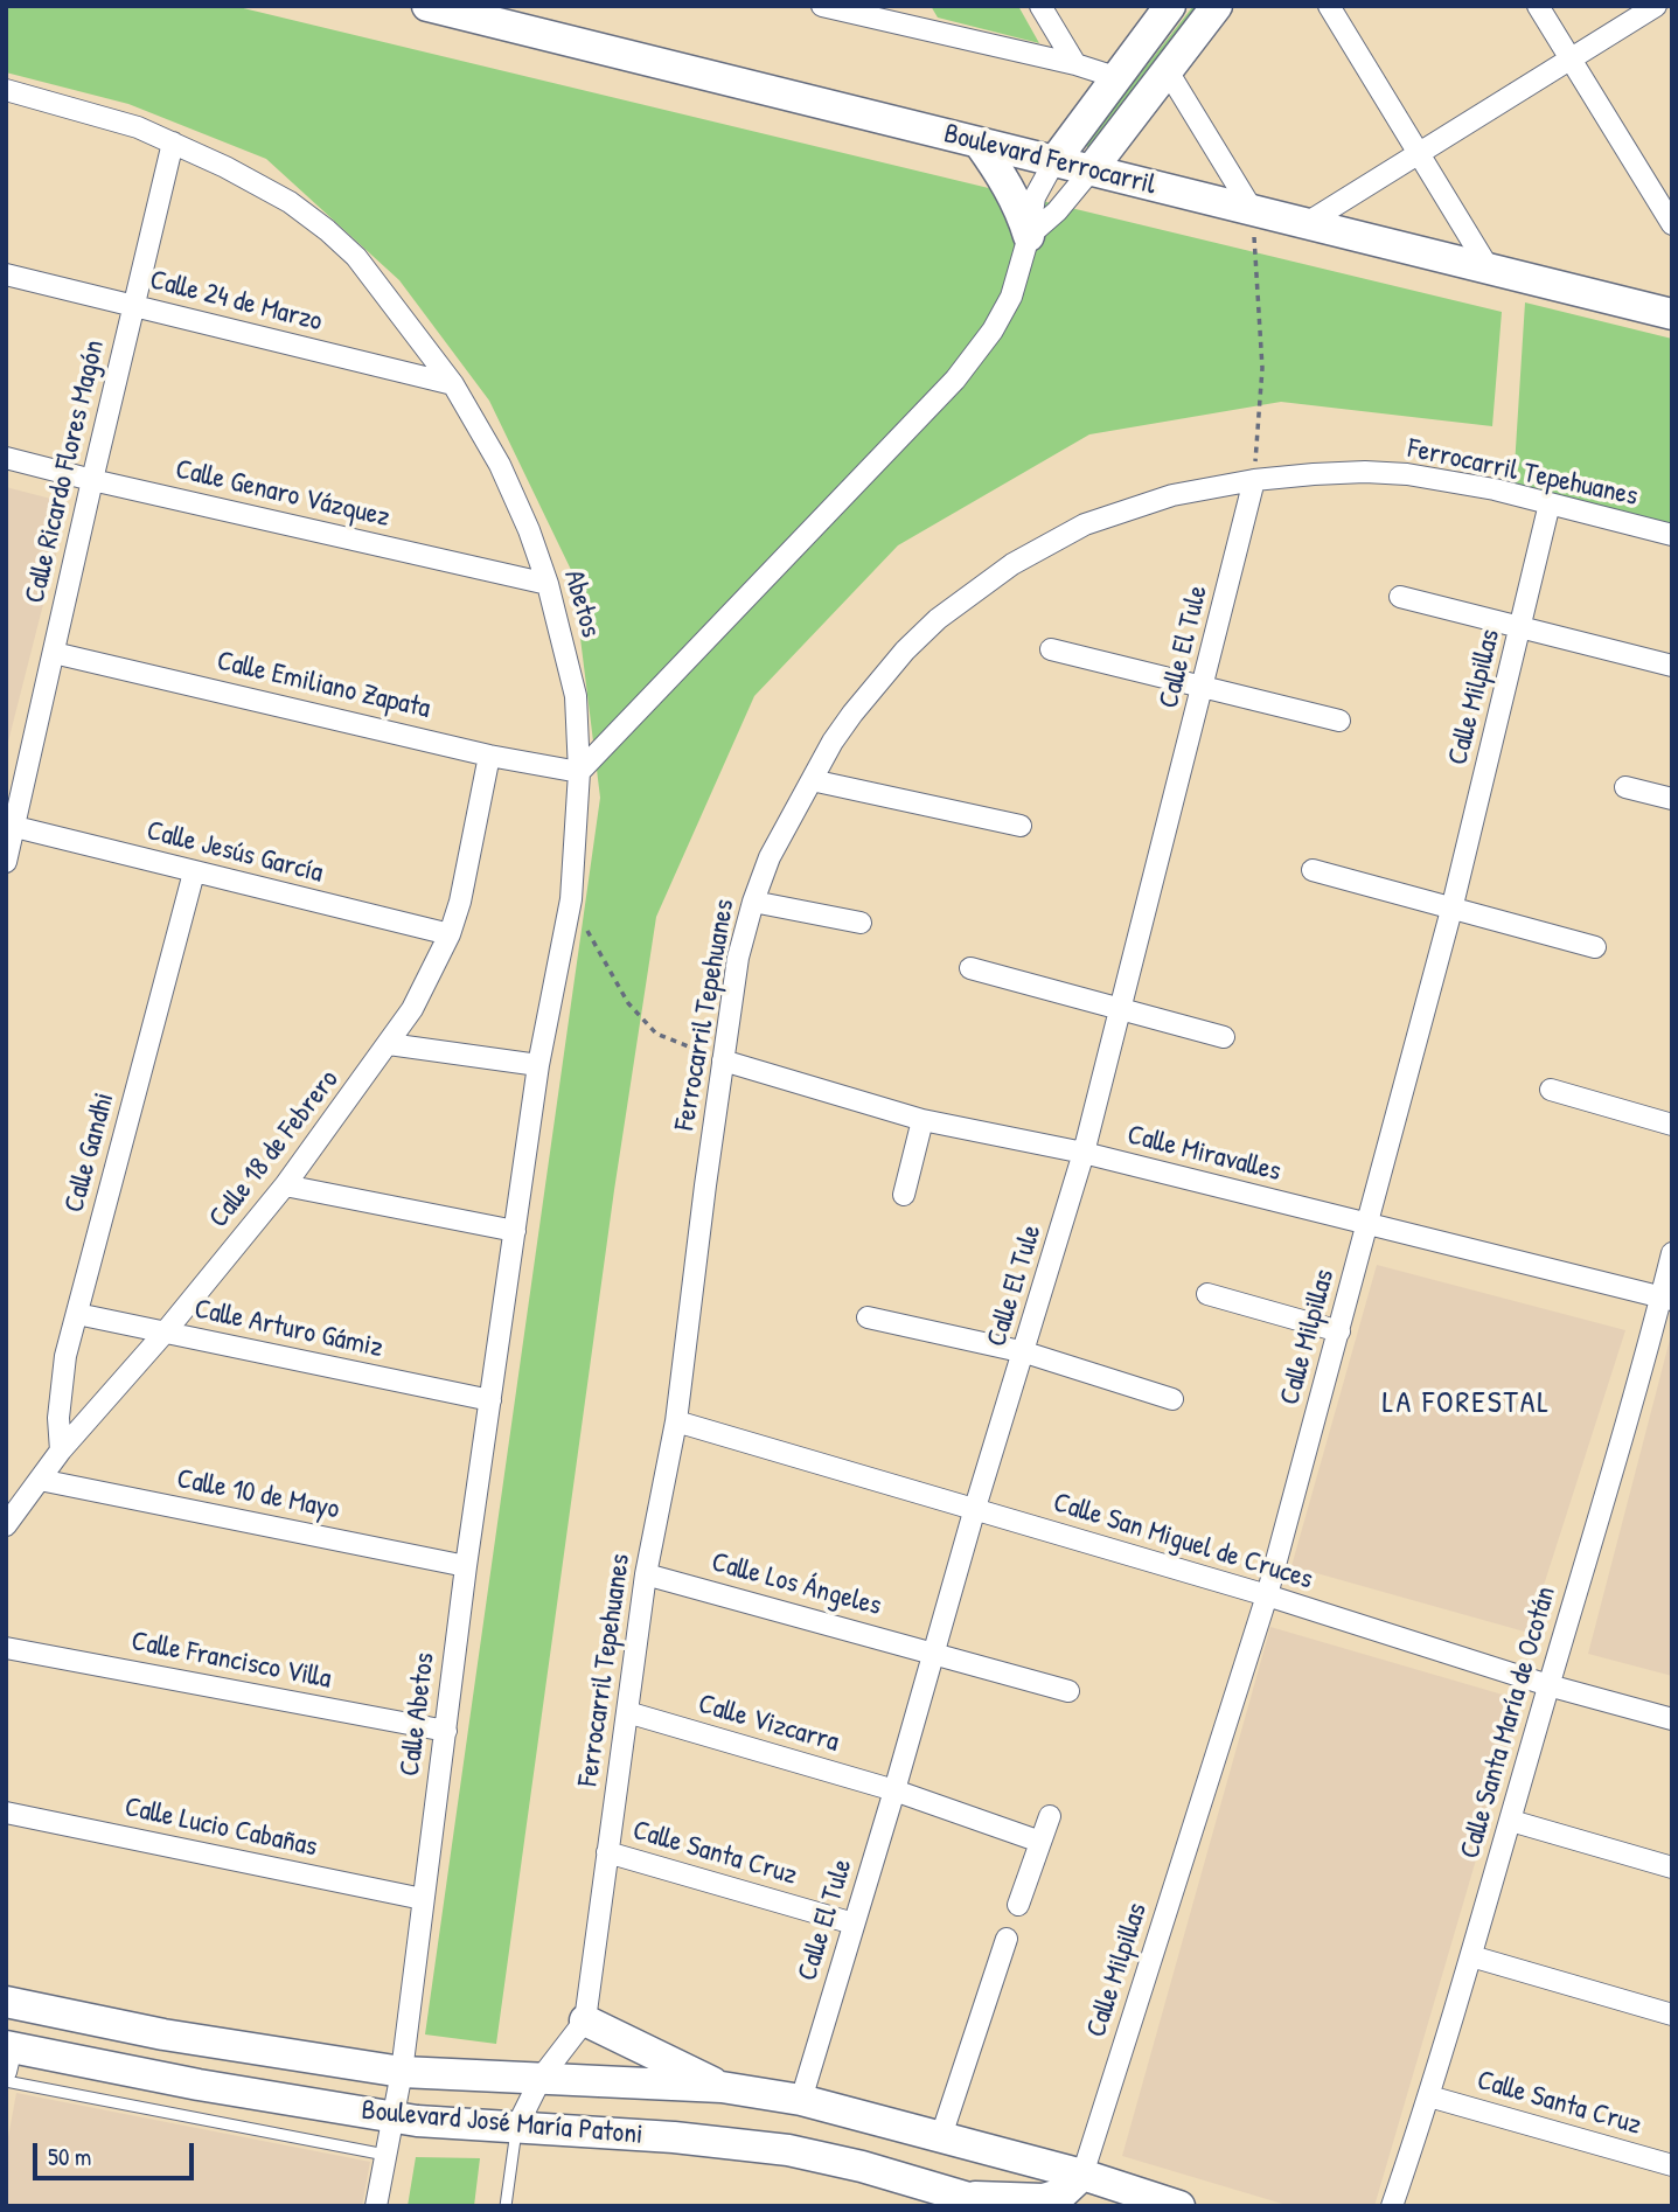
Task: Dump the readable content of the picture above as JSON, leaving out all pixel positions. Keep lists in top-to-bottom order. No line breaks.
{"streets":{"main road":["Boulevard Ferrocarril","Boulevard José María Patoni"],"street":["Calle 24 de Marzo","Calle Ricardo Flores Magón","Ferrocarril Tepehuanes","Calle Genaro Vázquez","Abetos","Calle El Tule","Calle Emiliano Zapata","Calle Milpillas","Calle Jesús García","Calle 18 de Febrero","Calle Gandhi","Calle Miravalles","Calle Arturo Gámiz","Calle 10 de Mayo","Calle San Miguel de Cruces","Calle Los Ángeles","Calle Francisco Villa","Calle Abetos","Calle Santa María de Ocotán","Calle Vizcarra","Calle Lucio Cabañas","Calle Santa Cruz"]},"crossings":[["Calle 24 de Marzo","Calle Ricardo Flores Magón"],["Calle 24 de Marzo","Abetos"],["Calle Ricardo Flores Magón","Calle Genaro Vázquez"],["Calle Ricardo Flores Magón","Abetos"],["Calle Ricardo Flores Magón","Calle Emiliano Zapata"],["Calle Ricardo Flores Magón","Calle Jesús García"],["Ferrocarril Tepehuanes","Calle El Tule"],["Ferrocarril Tepehuanes","Calle Milpillas"],["Ferrocarril Tepehuanes","Calle Miravalles"],["Ferrocarril Tepehuanes","Calle San Miguel de Cruces"],["Ferrocarril Tepehuanes","Calle Los Ángeles"],["Ferrocarril Tepehuanes","Calle Vizcarra"],["Ferrocarril Tepehuanes","Calle Santa Cruz"],["Calle Genaro Vázquez","Abetos"],["Abetos","Calle Emiliano Zapata"],["Abetos","Calle Abetos"],["Calle El Tule","Calle Miravalles"],["Calle El Tule","Calle San Miguel de Cruces"],["Calle El Tule","Calle Los Ángeles"],["Calle El Tule","Calle Vizcarra"],["Calle El Tule","Calle Santa Cruz"],["Calle El Tule","Boulevard José María Patoni"],["Calle Emiliano Zapata","Calle 18 de Febrero"],["Calle Milpillas","Calle Miravalles"],["Calle Milpillas","Calle San Miguel de Cruces"],["Calle Milpillas","Boulevard José María Patoni"],["Calle Jesús García","Calle 18 de Febrero"],["Calle Jesús García","Calle Gandhi"],["Calle 18 de Febrero","Calle Gandhi"],["Calle 18 de Febrero","Calle Arturo Gámiz"],["Calle 18 de Febrero","Calle 10 de Mayo"],["Calle Gandhi","Calle Arturo Gámiz"],["Calle Miravalles","Calle Santa María de Ocotán"],["Calle Arturo Gámiz","Calle Abetos"],["Calle 10 de Mayo","Calle Abetos"],["Calle San Miguel de Cruces","Calle Santa María de Ocotán"],["Calle Francisco Villa","Calle Abetos"],["Calle Abetos","Calle Lucio Cabañas"],["Calle Abetos","Boulevard José María Patoni"],["Calle Santa María de Ocotán","Calle Santa Cruz"]],"districts":["LA FORESTAL"],"scale_bar":"50 m"}
